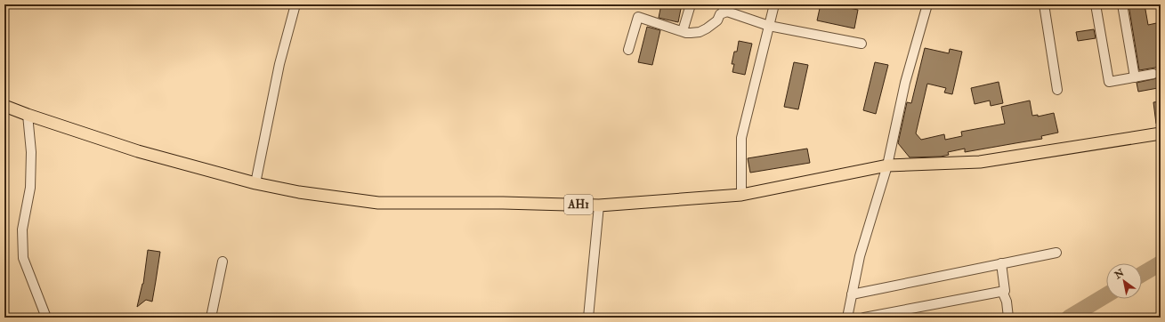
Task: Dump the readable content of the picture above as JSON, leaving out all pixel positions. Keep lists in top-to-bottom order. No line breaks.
{"streets":{"main road":["AH1"]},"north":"top left"}
